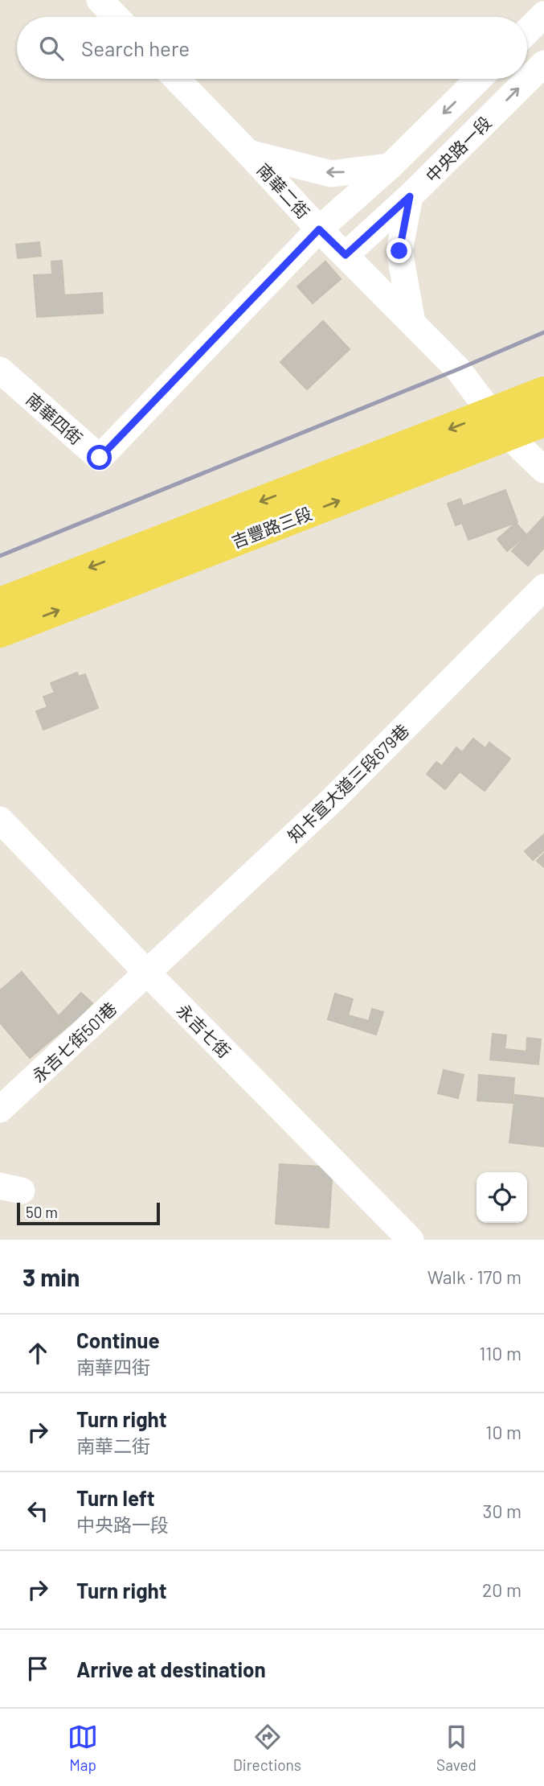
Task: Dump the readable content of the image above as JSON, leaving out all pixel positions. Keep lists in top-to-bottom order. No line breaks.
{"streets":{"main road":["吉豐路三段"],"street":["中央路一段","南華二街","南華四街","知卡宣大道三段679巷","永吉七街","永吉七街501巷"]},"crossings":[["中央路一段","南華二街"],["中央路一段","南華四街"],["南華二街","南華四街"],["南華二街","吉豐路三段"],["知卡宣大道三段679巷","永吉七街"],["知卡宣大道三段679巷","永吉七街501巷"],["永吉七街","永吉七街501巷"]],"scale_bar":"50 m","page":{"search":"Search here","scale":"50 m","heading":["3 min","Walk · 170 m"],"list":[["Continue","南華四街","110 m"],["Turn right","南華二街","10 m"],["Turn left","中央路一段","30 m"],["Turn right","20 m"],"Arrive at destination"],"nav":["Map","Directions","Saved"]}}
